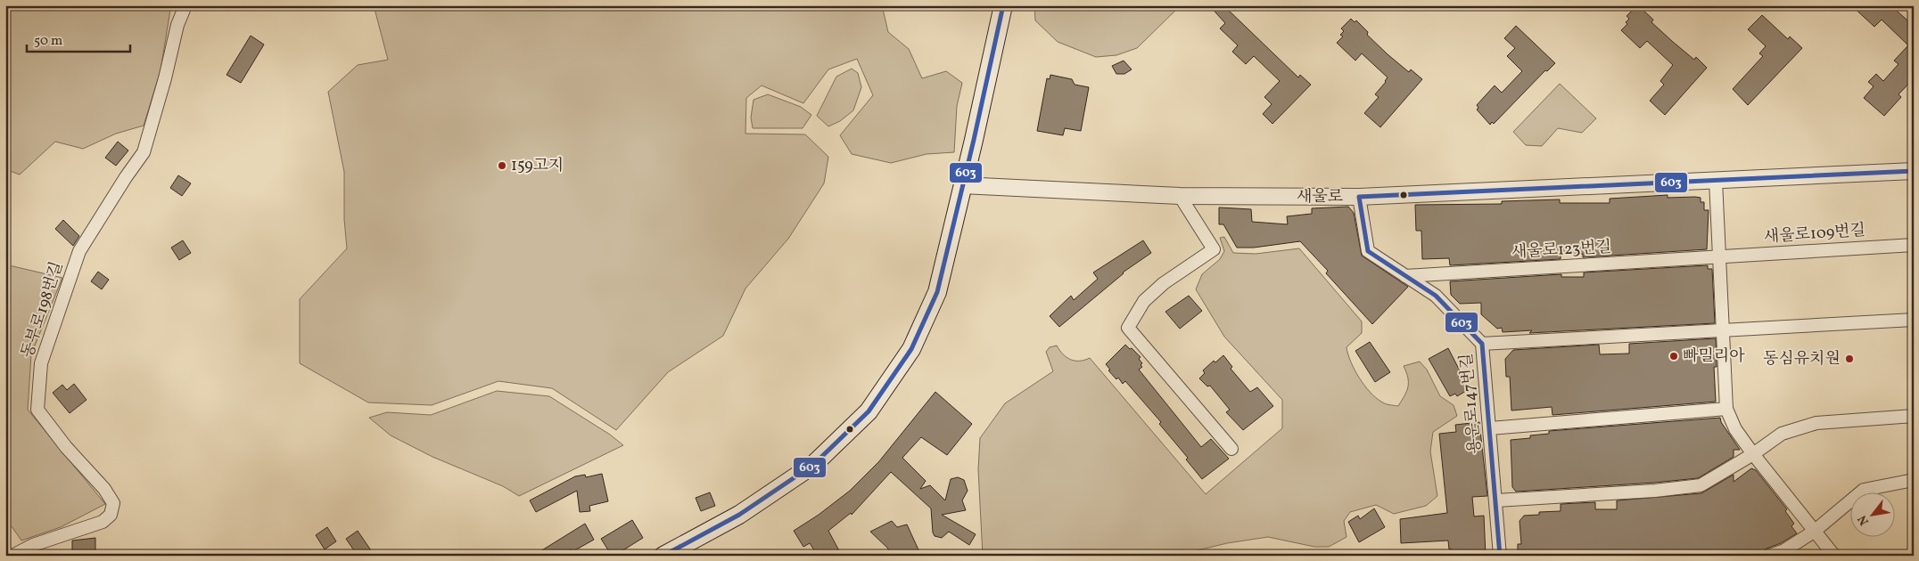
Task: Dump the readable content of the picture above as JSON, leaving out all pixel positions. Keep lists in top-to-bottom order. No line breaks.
{"streets":{"street":["새울로","새울로109번길","새울로123번길","동부로198번길","용운로147번길"]},"crossings":[["새울로","용운로147번길"],["새울로109번길","새울로123번길"],["새울로123번길","용운로147번길"]],"places":["159고지","빠밀리아","동심유치원"],"lines":["transit line 603"],"scale_bar":"50 m","north":"bottom left"}
